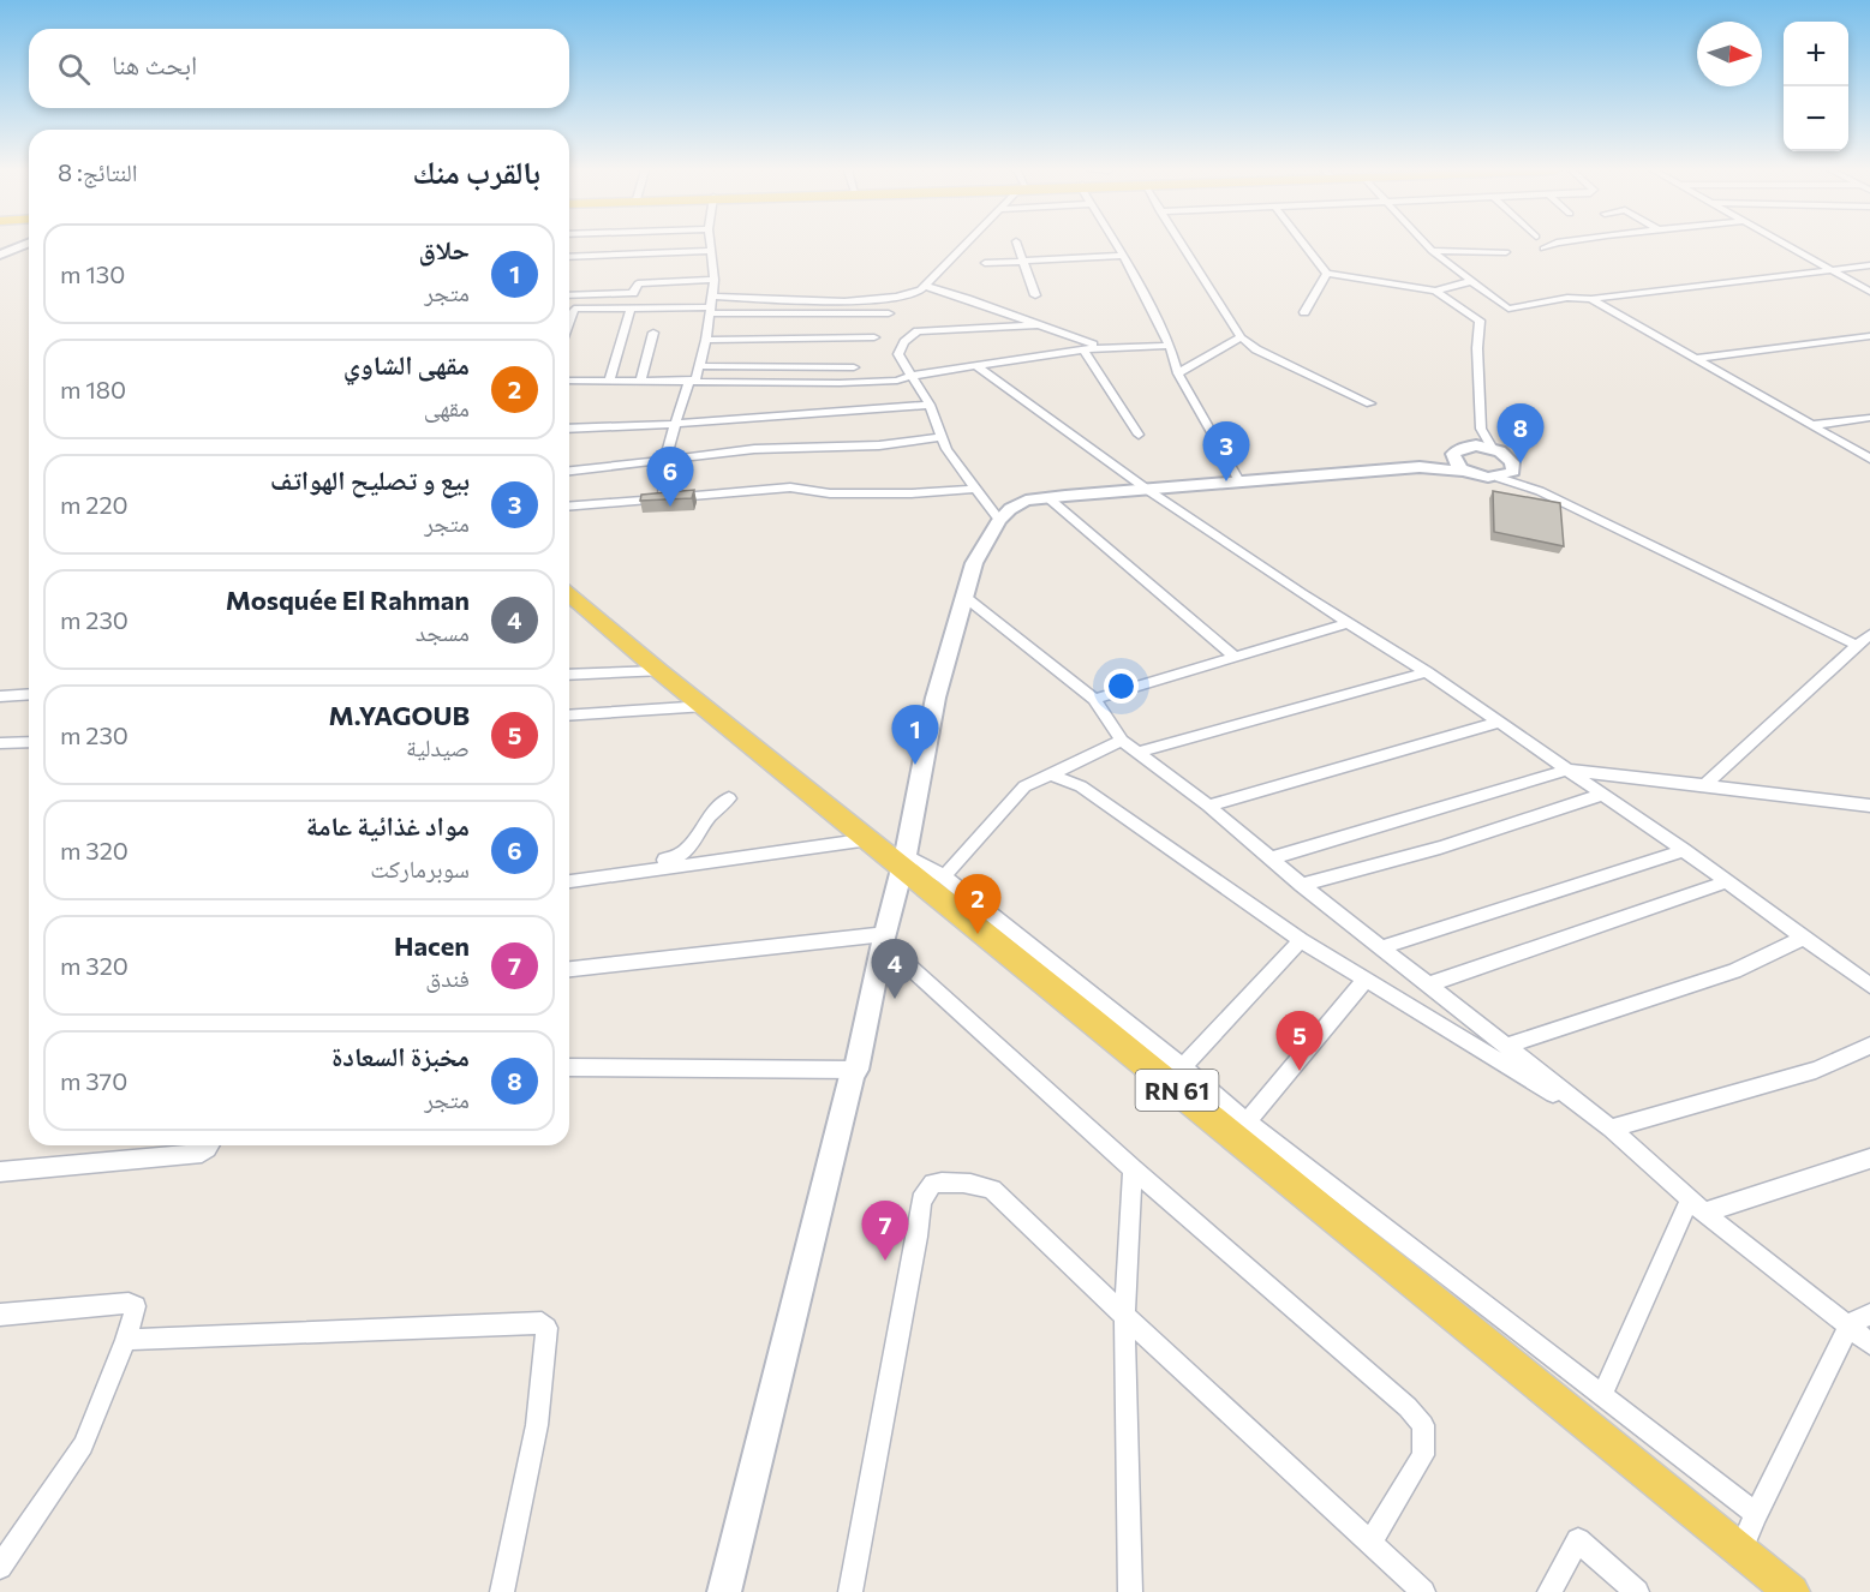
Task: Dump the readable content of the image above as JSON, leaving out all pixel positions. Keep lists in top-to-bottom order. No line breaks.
{"streets":{"main road":["RN 61"]},"north":"right","page":{"map_buttons":["+","−"],"search":"ابحث هنا","heading":["بالقرب منك","النتائج: 8"],"list":[{"mark":"1","name":"حلاق","note":"متجر","value":"130 m"},{"mark":"2","name":"مقهى الشاوي","note":"مقهى","value":"180 m"},{"mark":"3","name":"بيع و تصليح الهواتف","note":"متجر","value":"220 m"},{"mark":"4","name":"Mosquée El Rahman","note":"مسجد","value":"230 m"},{"mark":"5","name":"M.YAGOUB","note":"صيدلية","value":"230 m"},{"mark":"6","name":"مواد غذائية عامة","note":"سوبرماركت","value":"320 m"},{"mark":"7","name":"Hacen","note":"فندق","value":"320 m"},{"mark":"8","name":"مخبزة السعادة","note":"متجر","value":"370 m"}],"pins":["8","3","6","1","2","4","5","7"]}}
